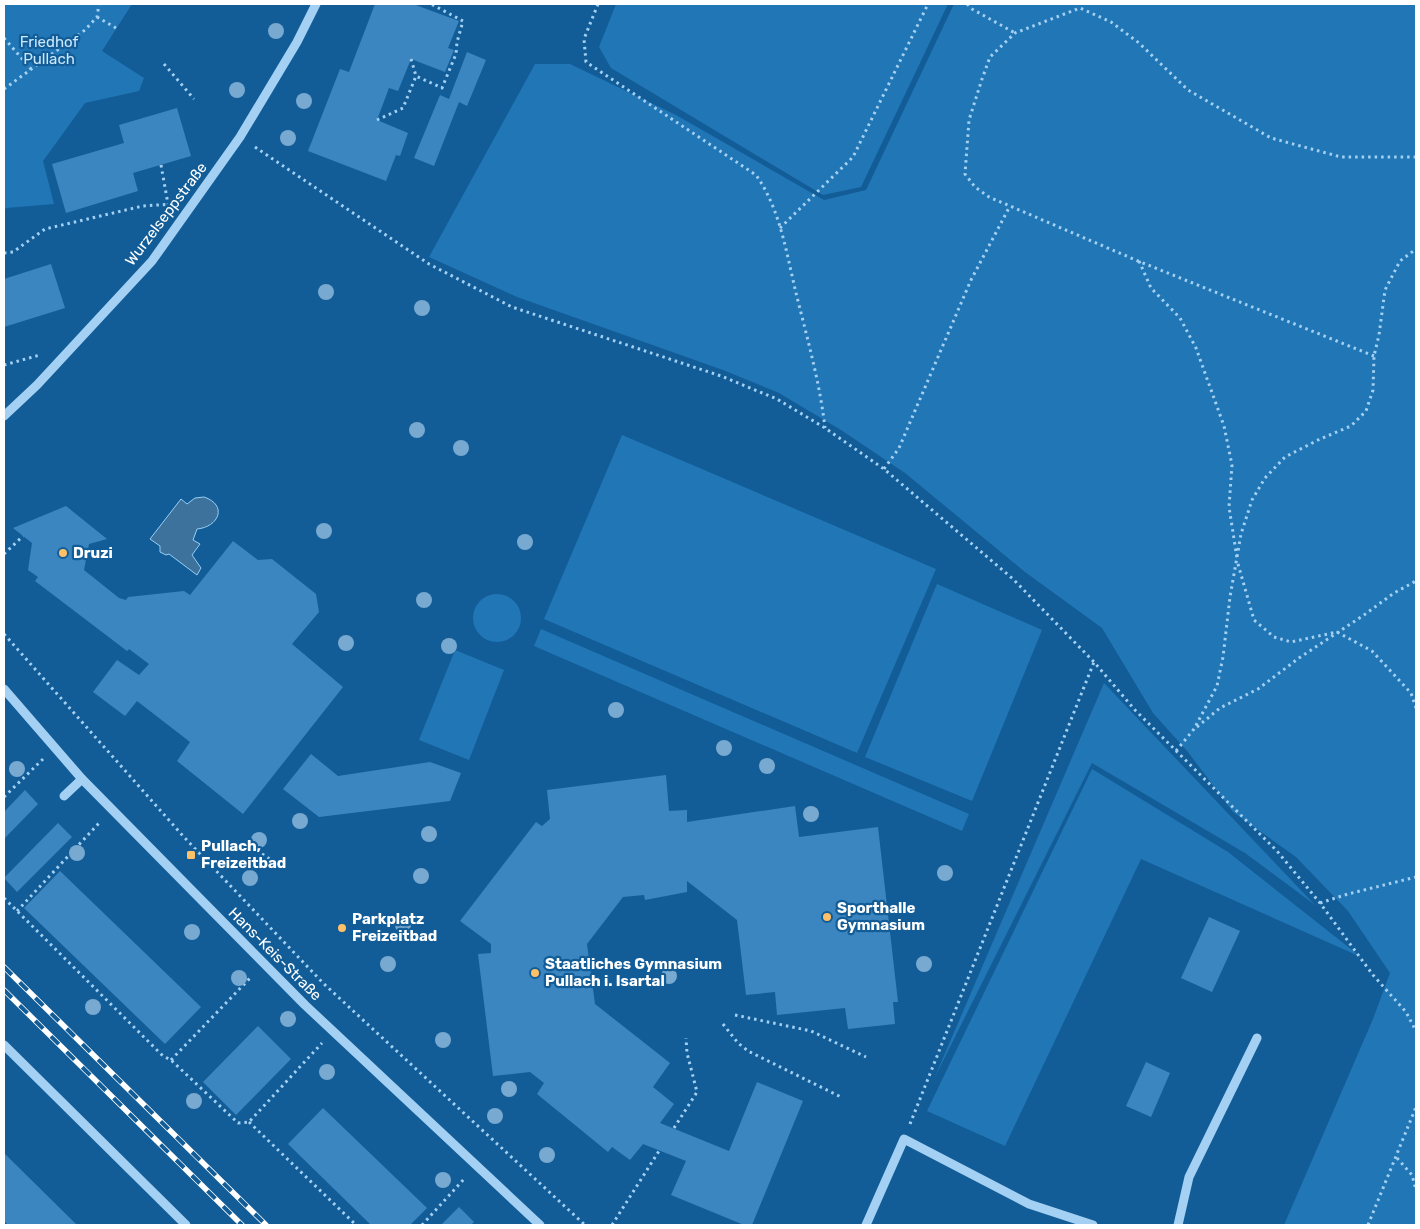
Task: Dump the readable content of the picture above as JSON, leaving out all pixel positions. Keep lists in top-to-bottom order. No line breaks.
{"streets":{"street":["Wurzelseppstraße","Hans-Keis-Straße"]},"parks":["Friedhof Pullach"],"places":{"other":["Druzi","Sporthalle Gymnasium","Parkplatz Freizeitbad","Staatliches Gymnasium Pullach i. Isartal"],"transit":["Pullach, Freizeitbad"]}}
